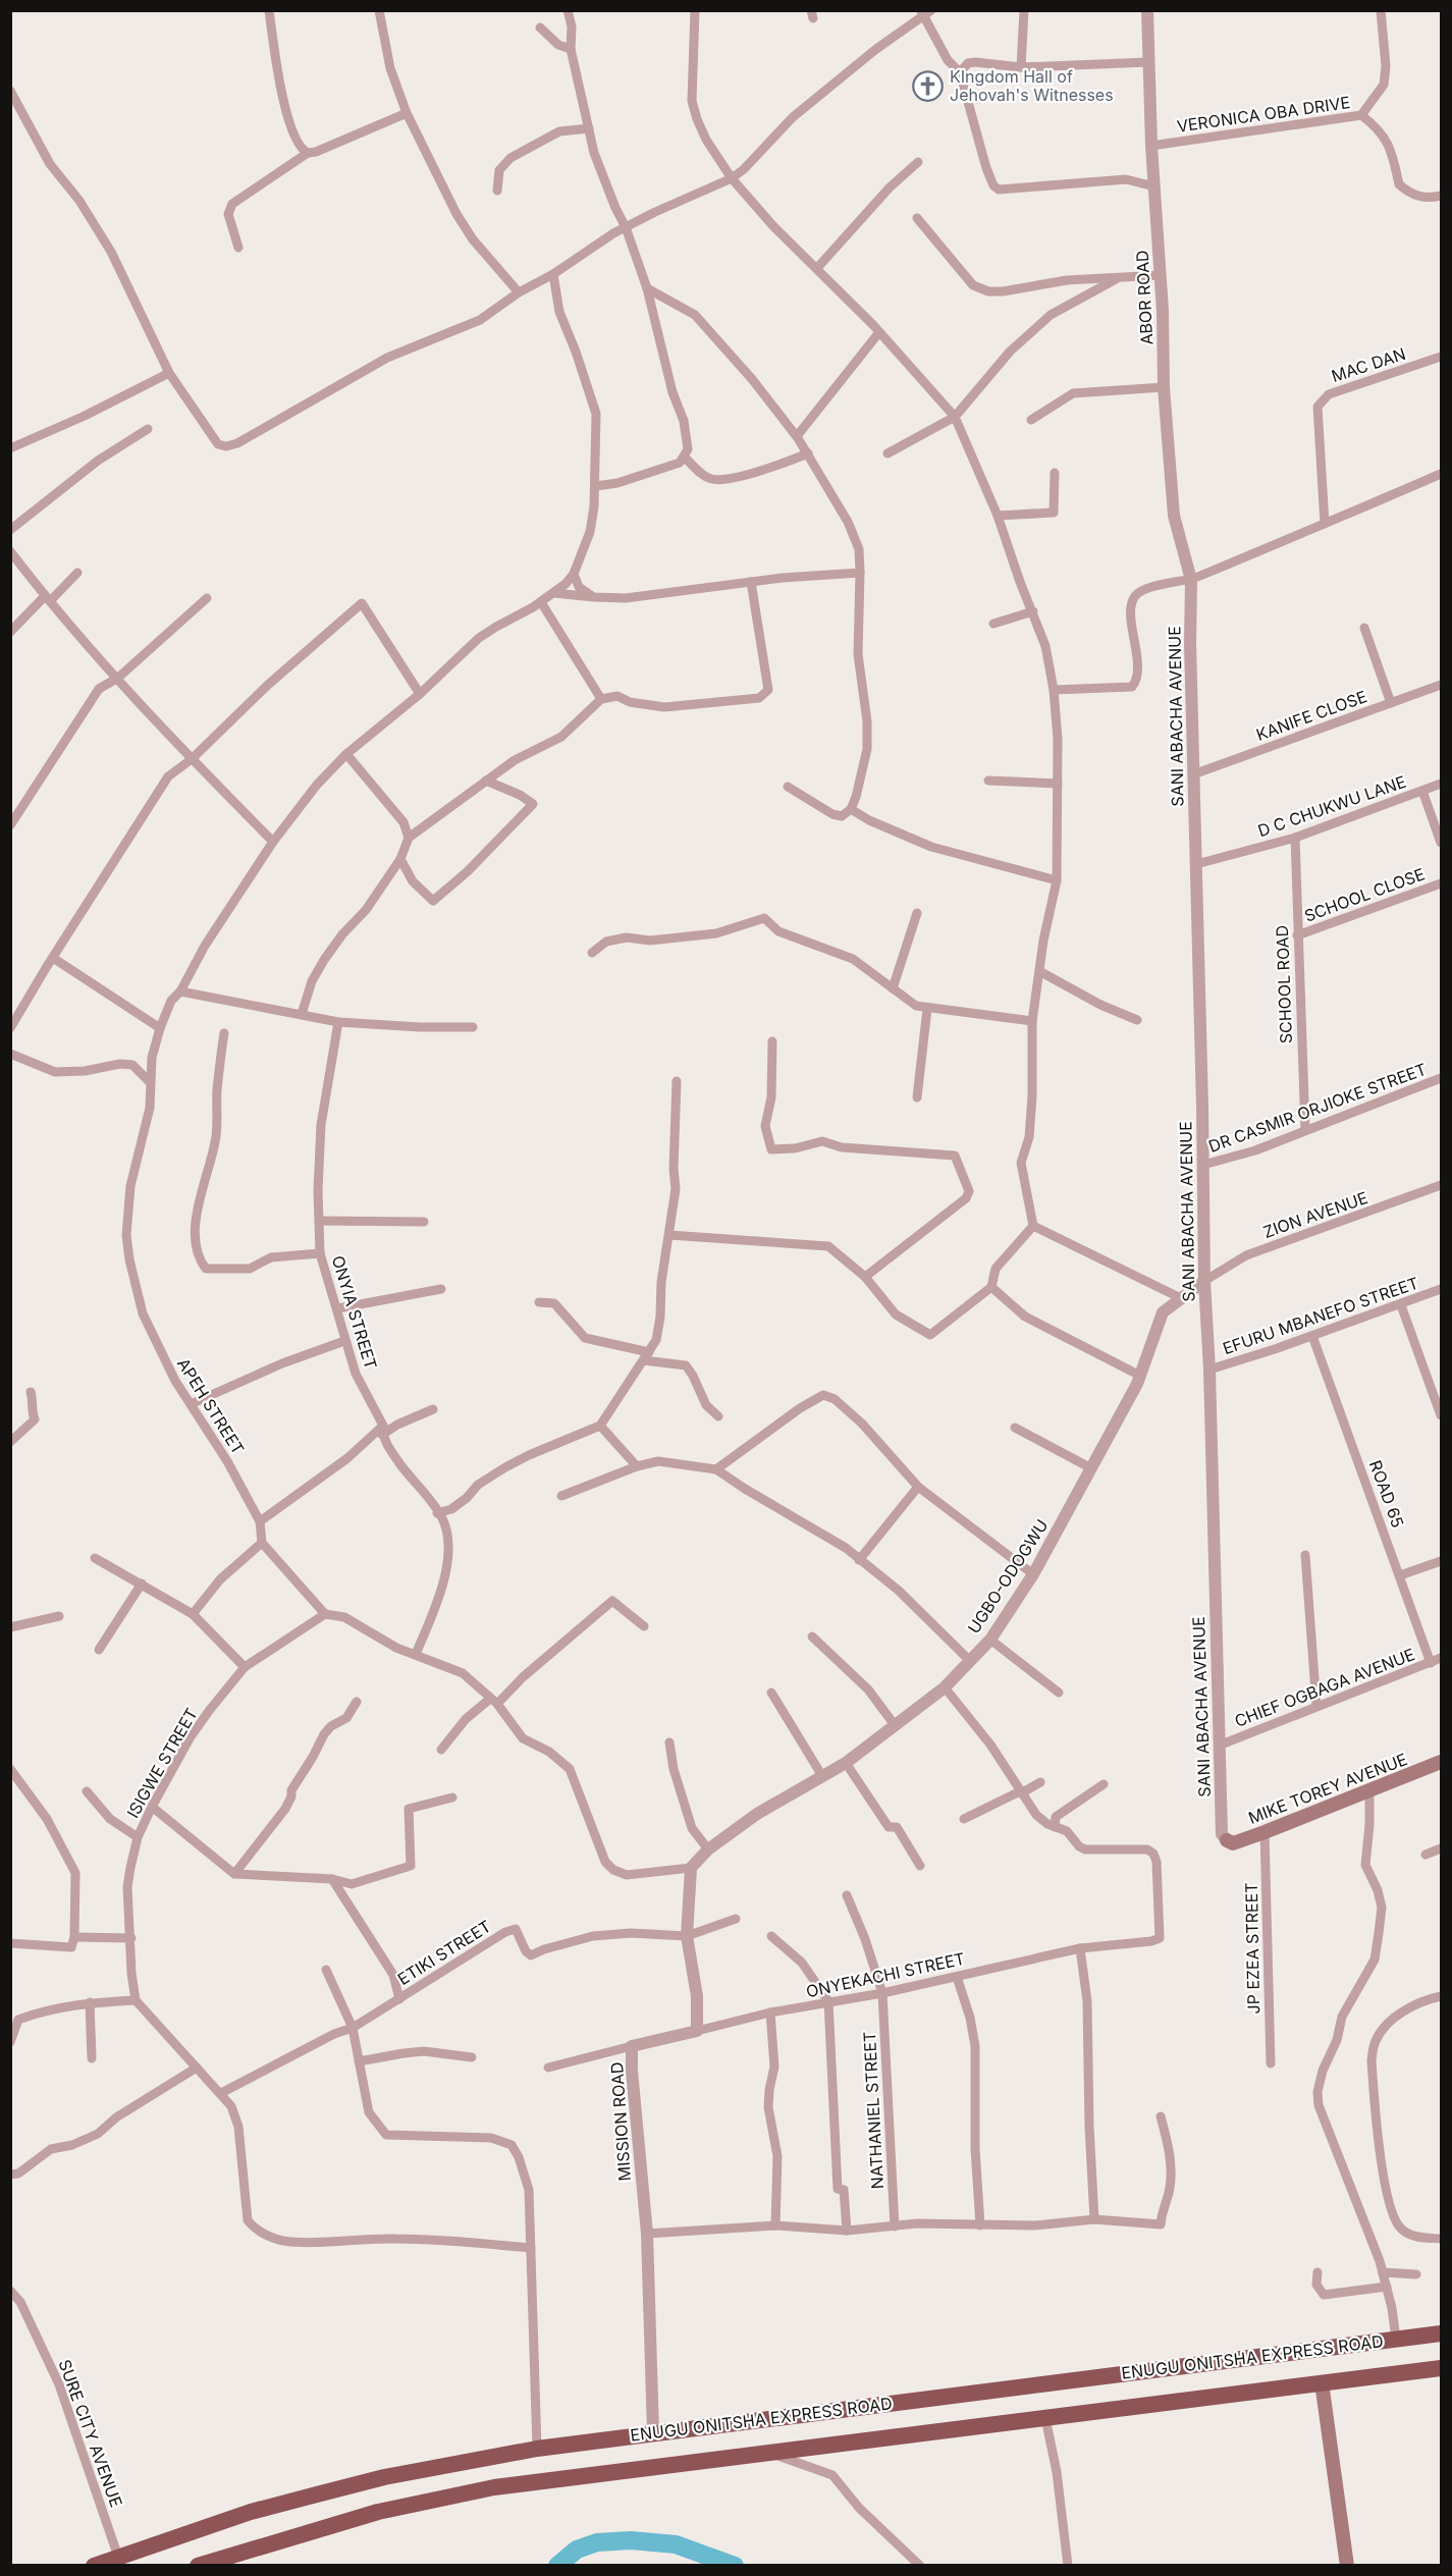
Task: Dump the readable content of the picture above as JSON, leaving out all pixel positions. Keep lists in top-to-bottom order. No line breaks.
{"streets":{"highway":["ENUGU ONITSHA EXPRESS ROAD"],"main road":["MIKE TOREY AVENUE"],"street":["VERONICA OBA DRIVE","ABOR ROAD","MAC DAN","KANIFE CLOSE","SANI ABACHA AVENUE","D C CHUKWU LANE","SCHOOL CLOSE","SCHOOL ROAD","DR CASMIR ORJIOKE STREET","ZION AVENUE","ONYIA STREET","EFURU MBANEFO STREET","APEH STREET","ROAD 65","UGBO-ODOGWU","CHIEF OGBAGA AVENUE","ISIGWE STREET","JP EZEA STREET","ETIKI STREET","ONYEKACHI STREET","NATHANIEL STREET","MISSION ROAD","SURE CITY AVENUE"]},"crossings":[["VERONICA OBA DRIVE","ABOR ROAD"],["ABOR ROAD","SANI ABACHA AVENUE"],["KANIFE CLOSE","SANI ABACHA AVENUE"],["SANI ABACHA AVENUE","D C CHUKWU LANE"],["SANI ABACHA AVENUE","DR CASMIR ORJIOKE STREET"],["SANI ABACHA AVENUE","ZION AVENUE"],["SANI ABACHA AVENUE","EFURU MBANEFO STREET"],["SANI ABACHA AVENUE","UGBO-ODOGWU"],["SANI ABACHA AVENUE","CHIEF OGBAGA AVENUE"],["SANI ABACHA AVENUE","MIKE TOREY AVENUE"],["D C CHUKWU LANE","SCHOOL ROAD"],["SCHOOL CLOSE","SCHOOL ROAD"],["SCHOOL ROAD","DR CASMIR ORJIOKE STREET"],["ZION AVENUE","UGBO-ODOGWU"],["EFURU MBANEFO STREET","ROAD 65"],["ROAD 65","CHIEF OGBAGA AVENUE"],["MIKE TOREY AVENUE","JP EZEA STREET"],["ONYEKACHI STREET","NATHANIEL STREET"],["ONYEKACHI STREET","MISSION ROAD"],["MISSION ROAD","ENUGU ONITSHA EXPRESS ROAD"],["ENUGU ONITSHA EXPRESS ROAD","SURE CITY AVENUE"]],"places":{"church":["KIngdom Hall of Jehovah's Witnesses"]}}
